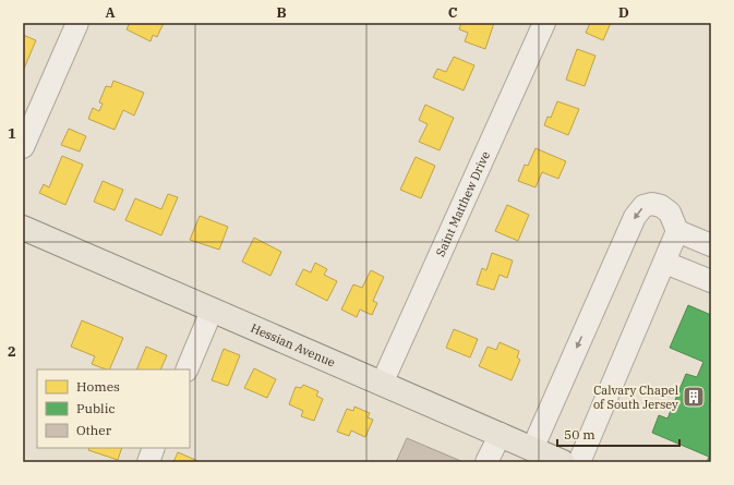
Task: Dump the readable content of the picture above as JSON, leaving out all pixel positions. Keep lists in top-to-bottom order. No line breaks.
{"streets":{"main road":["Hessian Avenue"],"street":["Saint Matthew Drive"]},"crossings":[["Saint Matthew Drive","Hessian Avenue"]],"places":{"building":["Calvary Chapel of South Jersey"]},"legend":["Homes","Public","Other"],"scale_bar":"50 m","grid":{"columns":["A","B","C","D"],"rows":["1","2"]}}
